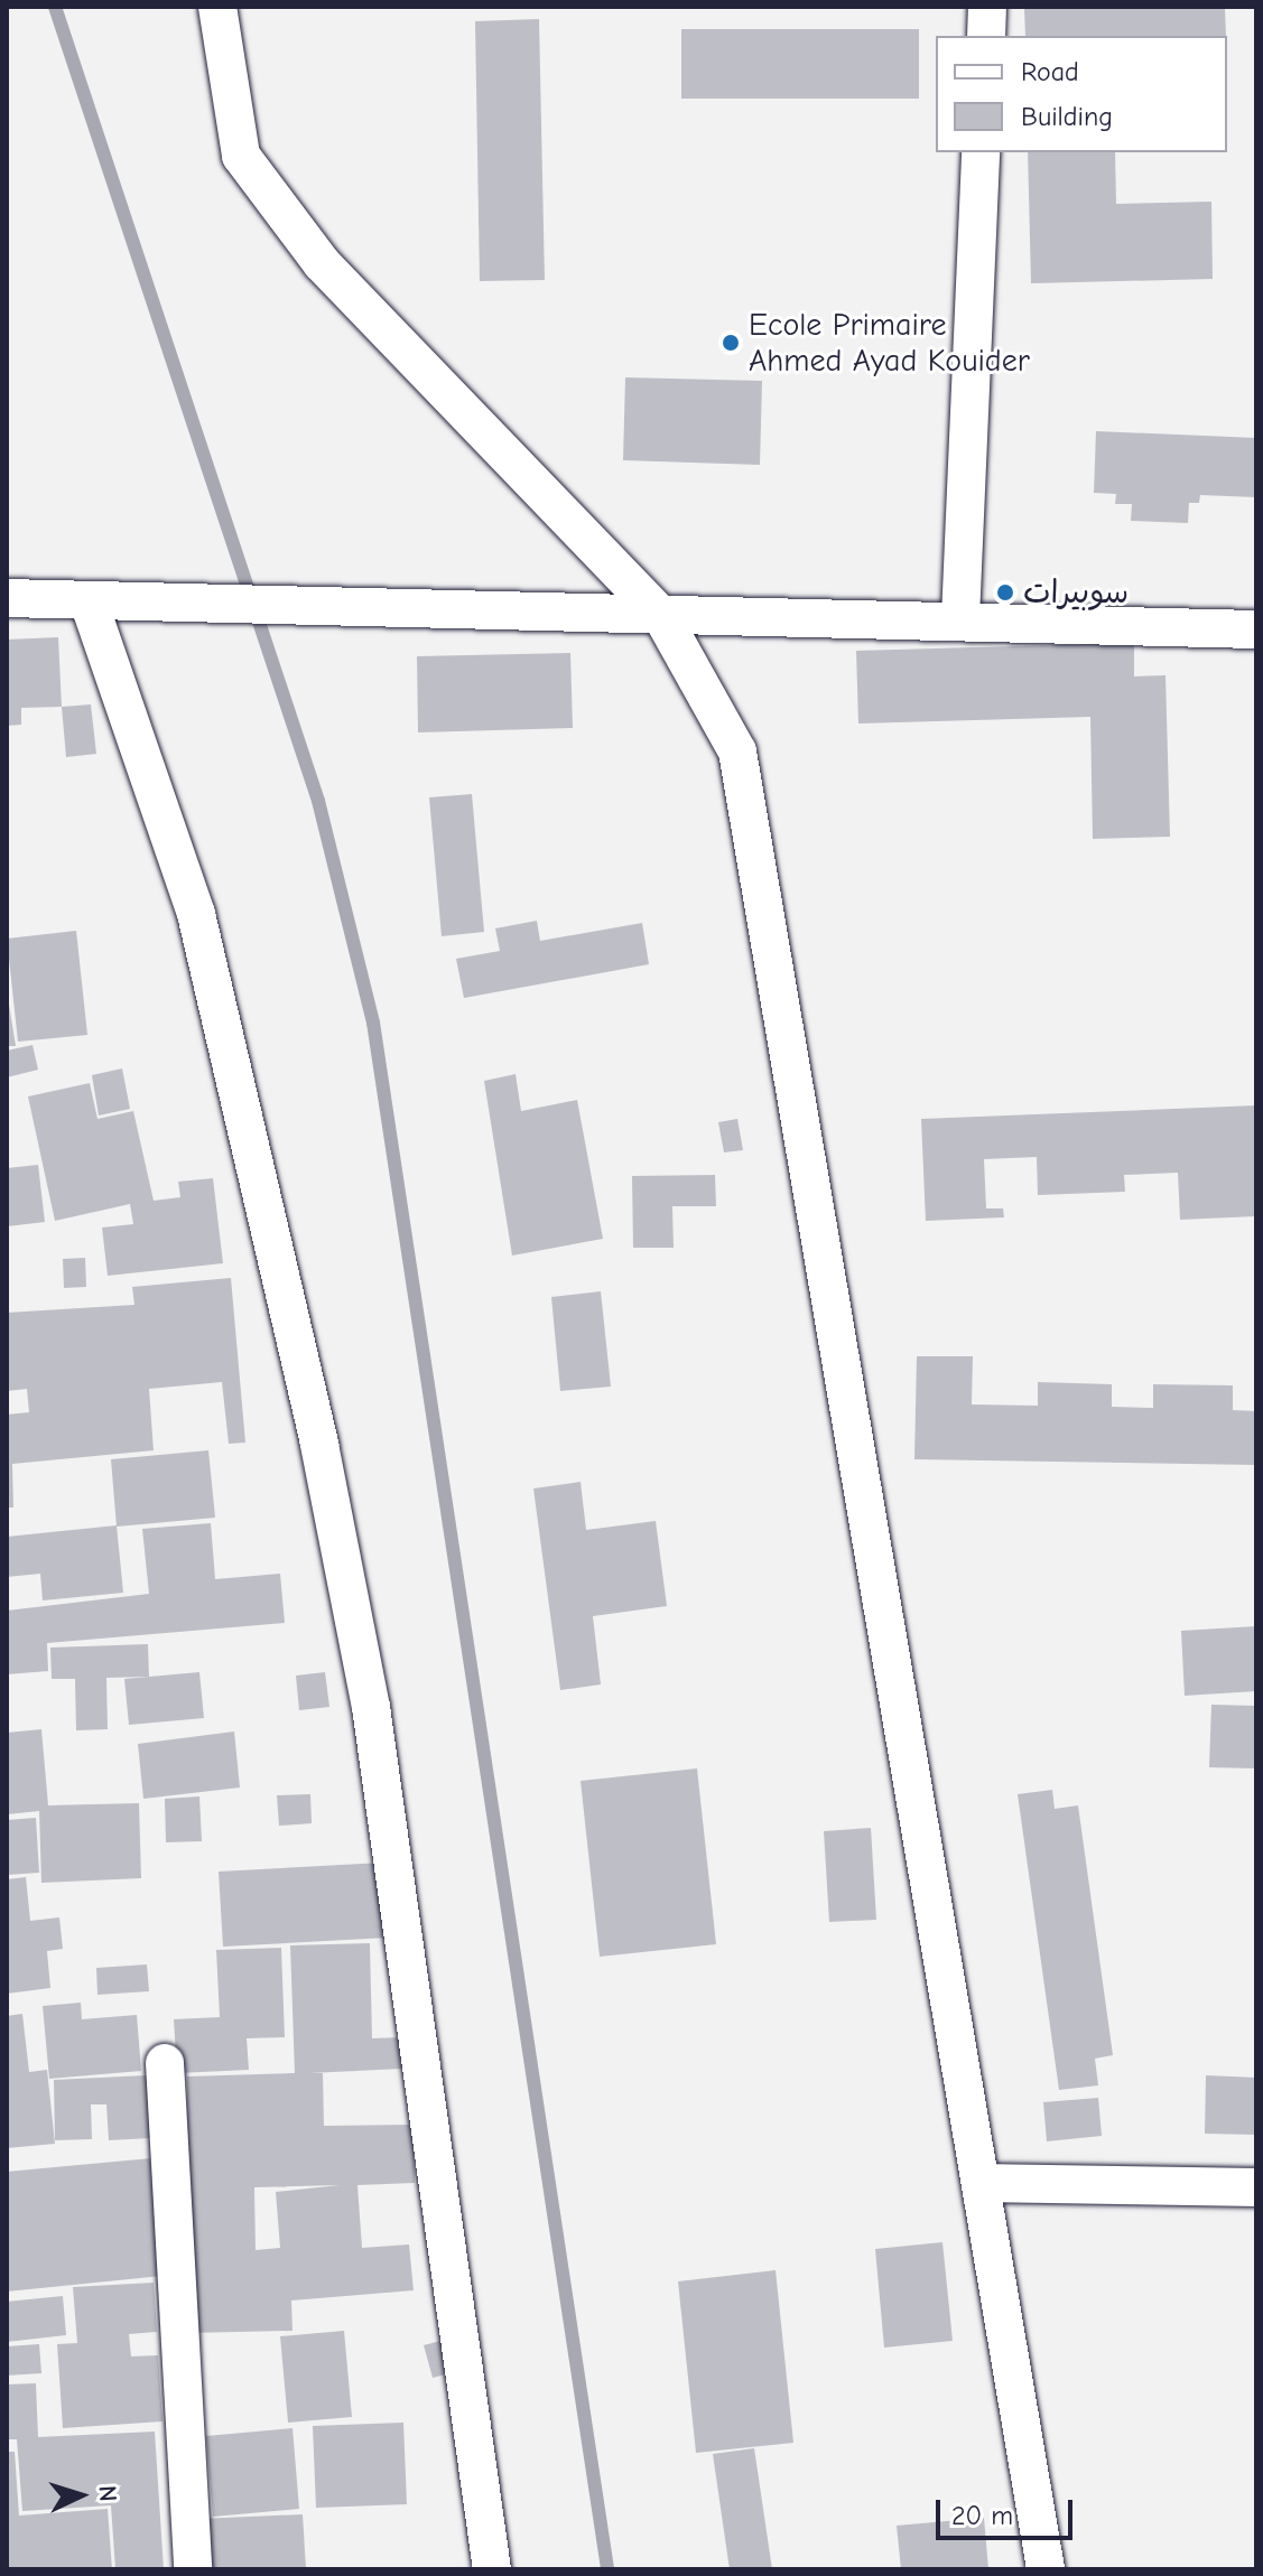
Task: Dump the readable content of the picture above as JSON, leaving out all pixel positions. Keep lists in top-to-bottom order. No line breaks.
{"places":["Ecole Primaire Ahmed Ayad Kouider","سوبيرات"],"legend":["Road","Building"],"scale_bar":"20 m","north":"right"}
